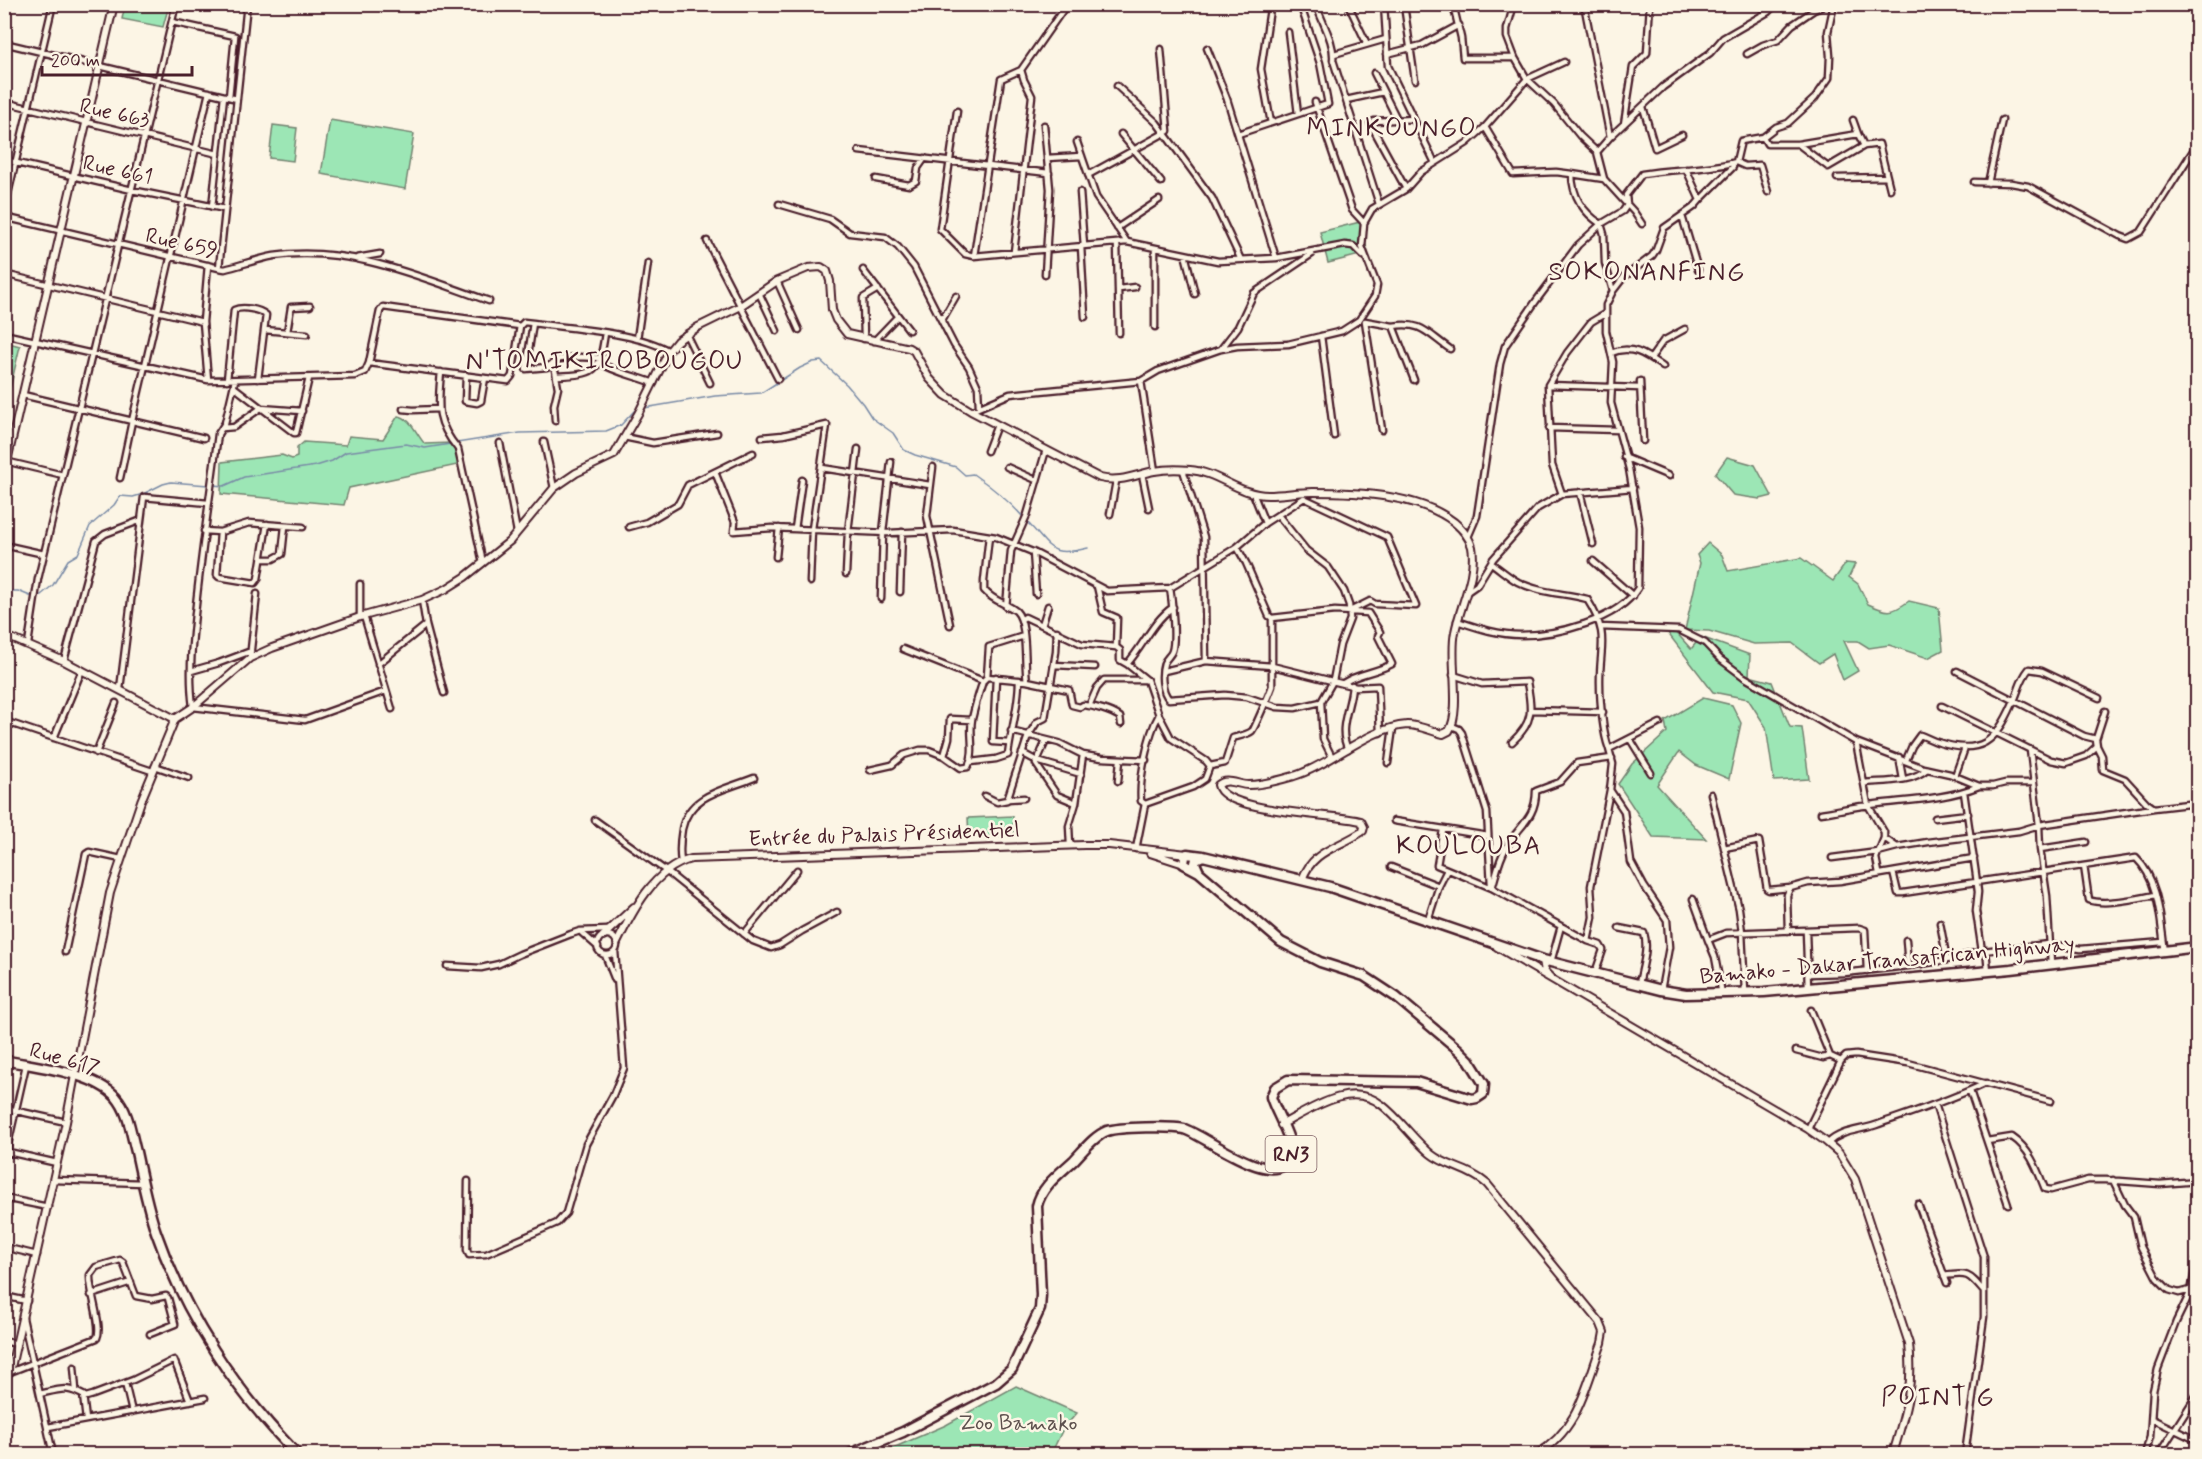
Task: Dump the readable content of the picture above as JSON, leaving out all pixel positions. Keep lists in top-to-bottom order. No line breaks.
{"streets":{"highway":["Bamako - Dakar Transafrican Highway","Rue 617","RN3"],"street":["Rue 663","Rue 661","Rue 659","Entrée du Palais Présidentiel"]},"crossings":[["Entrée du Palais Présidentiel","Bamako - Dakar Transafrican Highway"],["Entrée du Palais Présidentiel","RN3"]],"districts":["MINKOUNGO","SOKONANFING","N'TOMIKIROBOUGOU","KOULOUBA","POINT G"],"parks":["Zoo Bamako"],"scale_bar":"200 m"}
